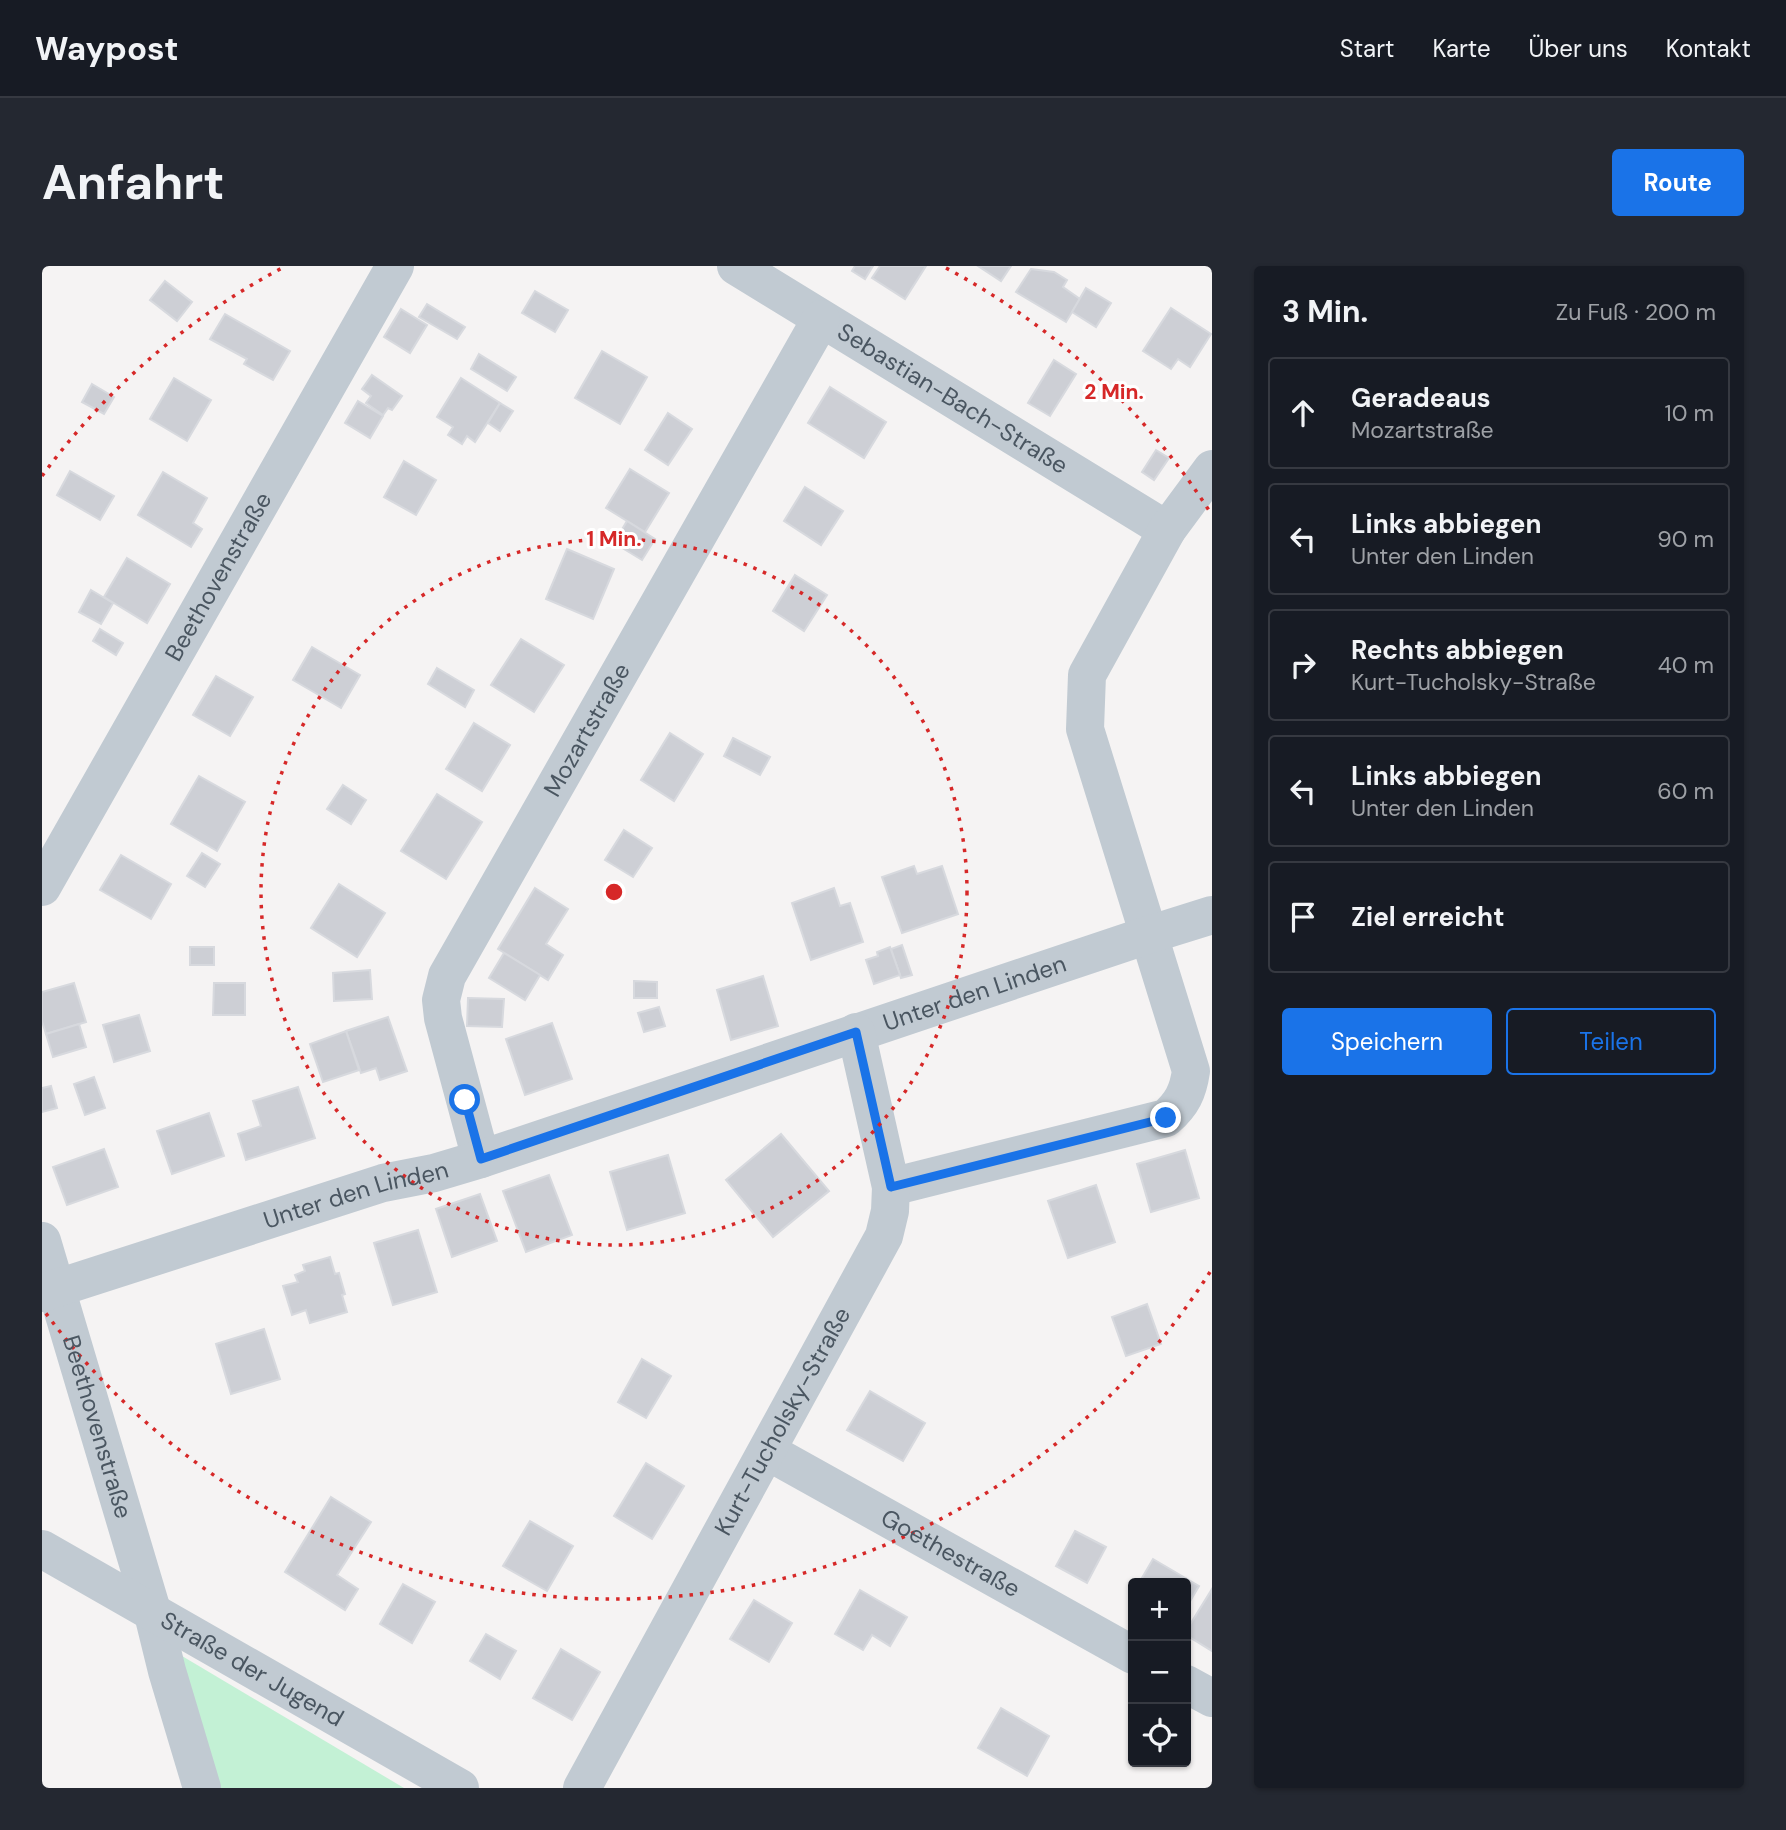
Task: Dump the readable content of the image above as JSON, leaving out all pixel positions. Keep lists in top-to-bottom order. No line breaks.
{"streets":{"street":["Sebastian-Bach-Straße","Beethovenstraße","Mozartstraße","Unter den Linden","Kurt-Tucholsky-Straße","Goethestraße","Straße der Jugend"]},"crossings":[["Sebastian-Bach-Straße","Mozartstraße"],["Beethovenstraße","Unter den Linden"],["Beethovenstraße","Straße der Jugend"],["Mozartstraße","Unter den Linden"],["Unter den Linden","Kurt-Tucholsky-Straße"],["Kurt-Tucholsky-Straße","Goethestraße"]],"page":{"header":"Waypost","nav":["Start","Karte","Über uns","Kontakt"],"buttons":["Route",["Speichern","Teilen"]],"title":"Anfahrt","heading":["3 Min.","Zu Fuß · 200 m"],"list":[["Geradeaus","Mozartstraße","10 m"],["Links abbiegen","Unter den Linden","90 m"],["Rechts abbiegen","Kurt-Tucholsky-Straße","40 m"],["Links abbiegen","Unter den Linden","60 m"],"Ziel erreicht"],"map_buttons":["+","−"]},"rings":["2 Min.","1 Min."]}
